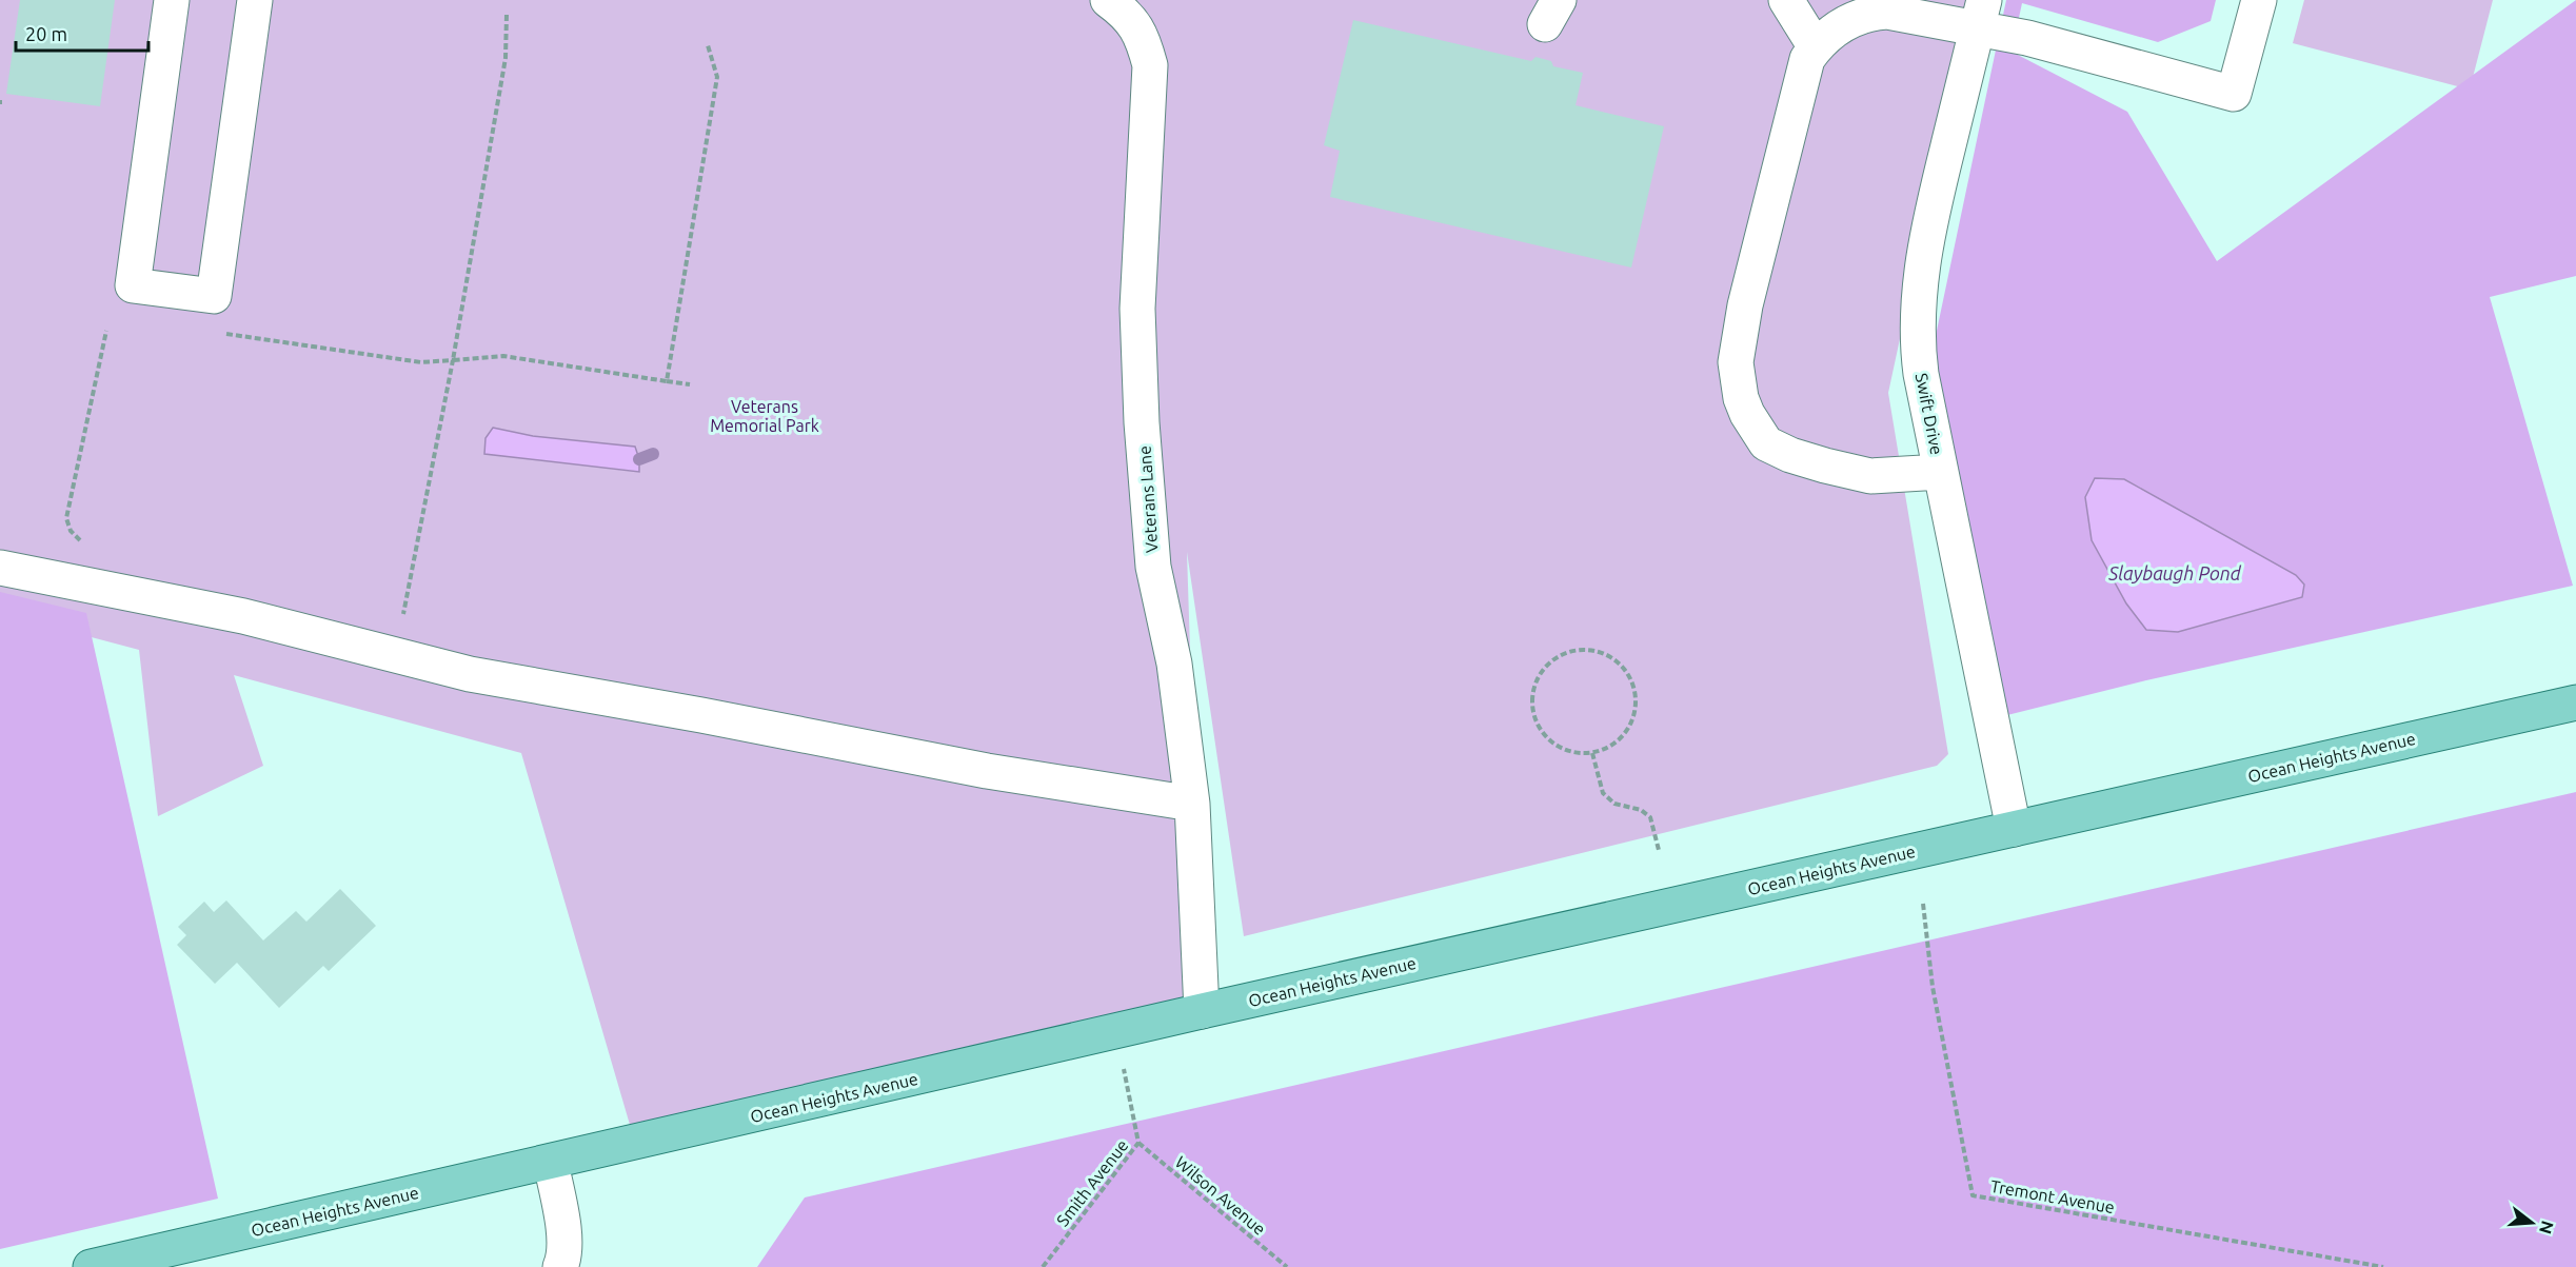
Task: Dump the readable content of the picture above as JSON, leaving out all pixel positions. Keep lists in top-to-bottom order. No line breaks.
{"streets":{"main road":["Ocean Heights Avenue"],"street":["Swift Drive","Veterans Lane"],"path":["Smith Avenue","Wilson Avenue","Tremont Avenue"]},"crossings":[["Swift Drive","Ocean Heights Avenue"],["Veterans Lane","Ocean Heights Avenue"],["Ocean Heights Avenue","Smith Avenue"],["Smith Avenue","Wilson Avenue"]],"water":["Slaybaugh Pond"],"parks":["Veterans Memorial Park"],"scale_bar":"20 m","north":"right"}
